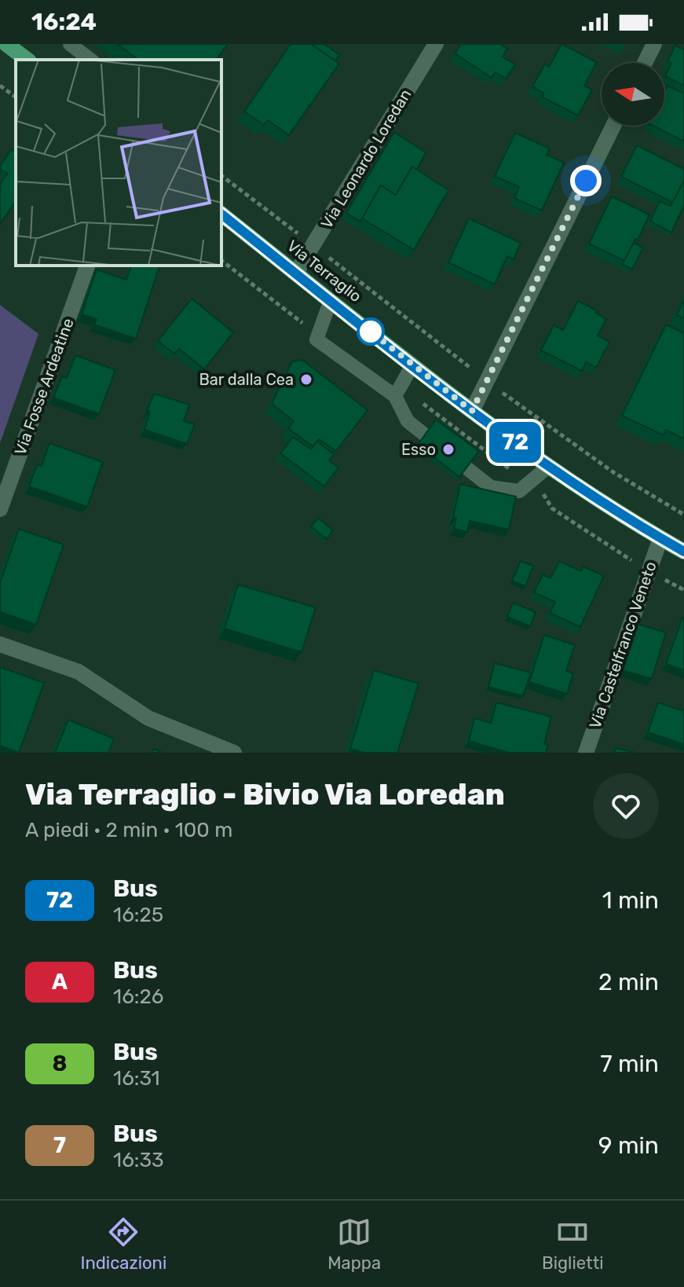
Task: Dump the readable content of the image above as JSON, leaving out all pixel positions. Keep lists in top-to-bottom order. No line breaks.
{"streets":{"main road":["Via Terraglio"],"street":["Via Leonardo Loredan","Via Fosse Ardeatine","Via Castelfranco Veneto"]},"crossings":[["Via Leonardo Loredan","Via Terraglio"],["Via Terraglio","Via Castelfranco Veneto"]],"places":["Bar dalla Cea","Esso"],"lines":["bus line 72"],"north":"left","page":{"status":"16:24","on_map":"72","heading":["Via Terraglio - Bivio Via Loredan","A piedi · 2 min · 100 m"],"list":[{"mark":"72","name":"Bus","note":"16:25","value":"1 min"},{"mark":"A","name":"Bus","note":"16:26","value":"2 min"},{"mark":"8","name":"Bus","note":"16:31","value":"7 min"},{"mark":"7","name":"Bus","note":"16:33","value":"9 min"}],"tabs":["Indicazioni","Mappa","Biglietti"]}}
